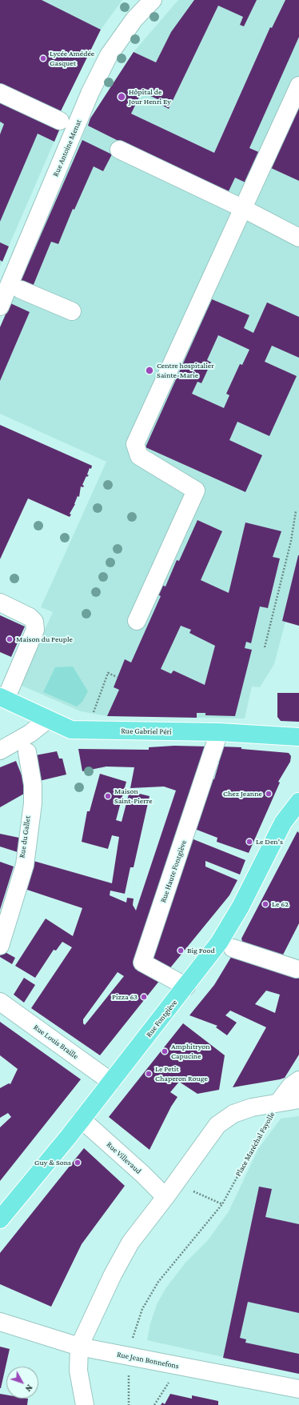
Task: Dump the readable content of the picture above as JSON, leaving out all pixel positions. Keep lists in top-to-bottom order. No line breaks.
{"streets":{"main road":["Rue Gabriel Péri","Rue Fontgiève"],"street":["Rue Antoine Menat","Rue du Gallet","Rue Haute Fontgiève","Rue Louis Braille","Place Maréchal Fayolle","Rue Villevaud","Rue Jean Bonnefons"]},"crossings":[["Rue Gabriel Péri","Rue Haute Fontgiève"],["Rue Haute Fontgiève","Rue Fontgiève"],["Rue Fontgiève","Rue Louis Braille"],["Rue Fontgiève","Rue Villevaud"],["Place Maréchal Fayolle","Rue Villevaud"],["Place Maréchal Fayolle","Rue Jean Bonnefons"]],"places":["Lycée Amédée Gasquet","Hôpital de Jour Henri Ey","Centre hospitalier Sainte-Marie","Maison du Peuple","Chez Jeanne","Maison Saint-Pierre","Le Den's","Le 62","Big Food","Pizza 63","Amphitryon Capucine","Le Petit Chaperon Rouge","Guy & Sons"],"north":"bottom right"}
